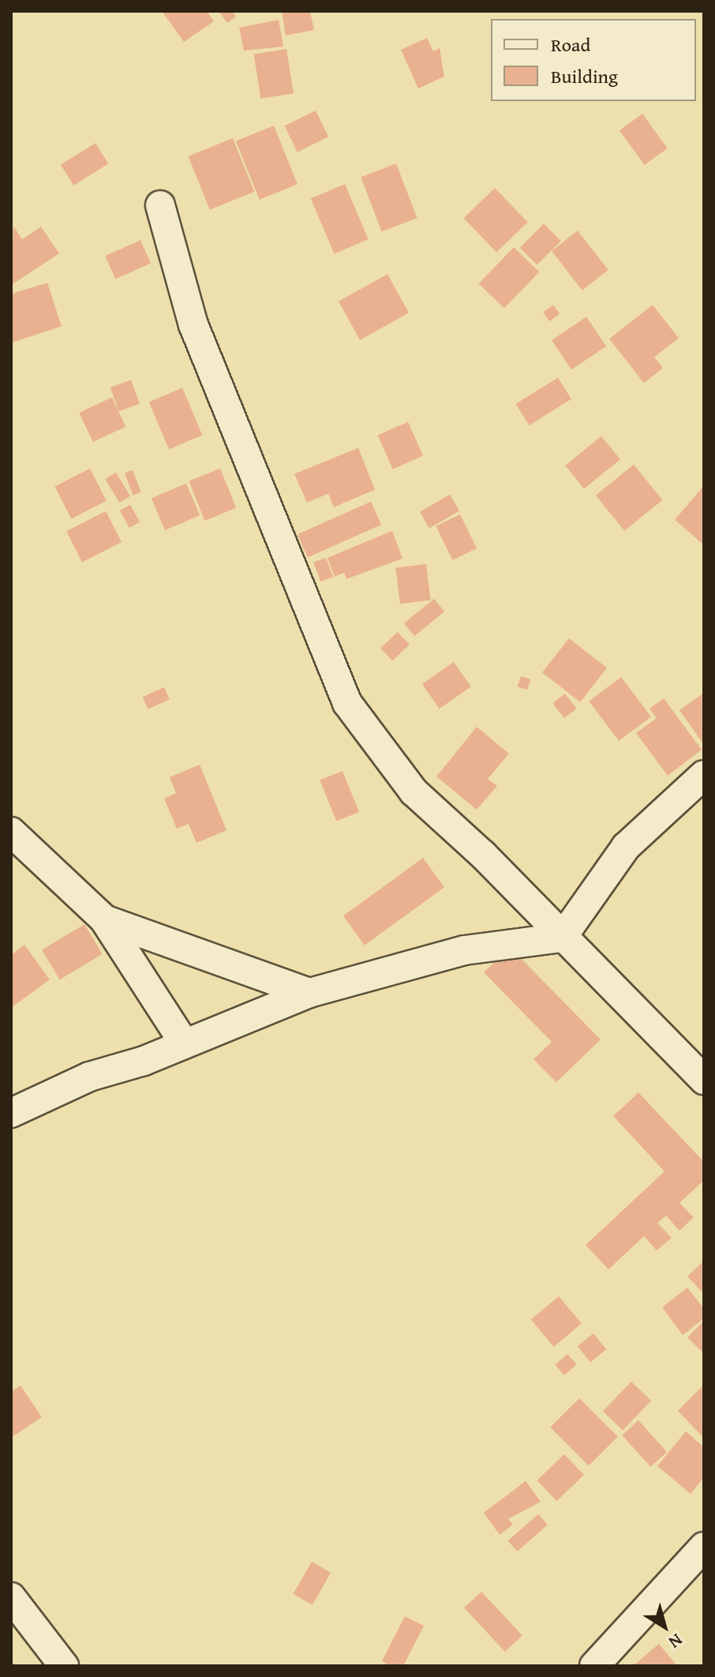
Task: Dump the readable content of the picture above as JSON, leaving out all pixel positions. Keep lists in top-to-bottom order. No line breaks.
{"legend":["Road","Building"],"north":"bottom right"}
